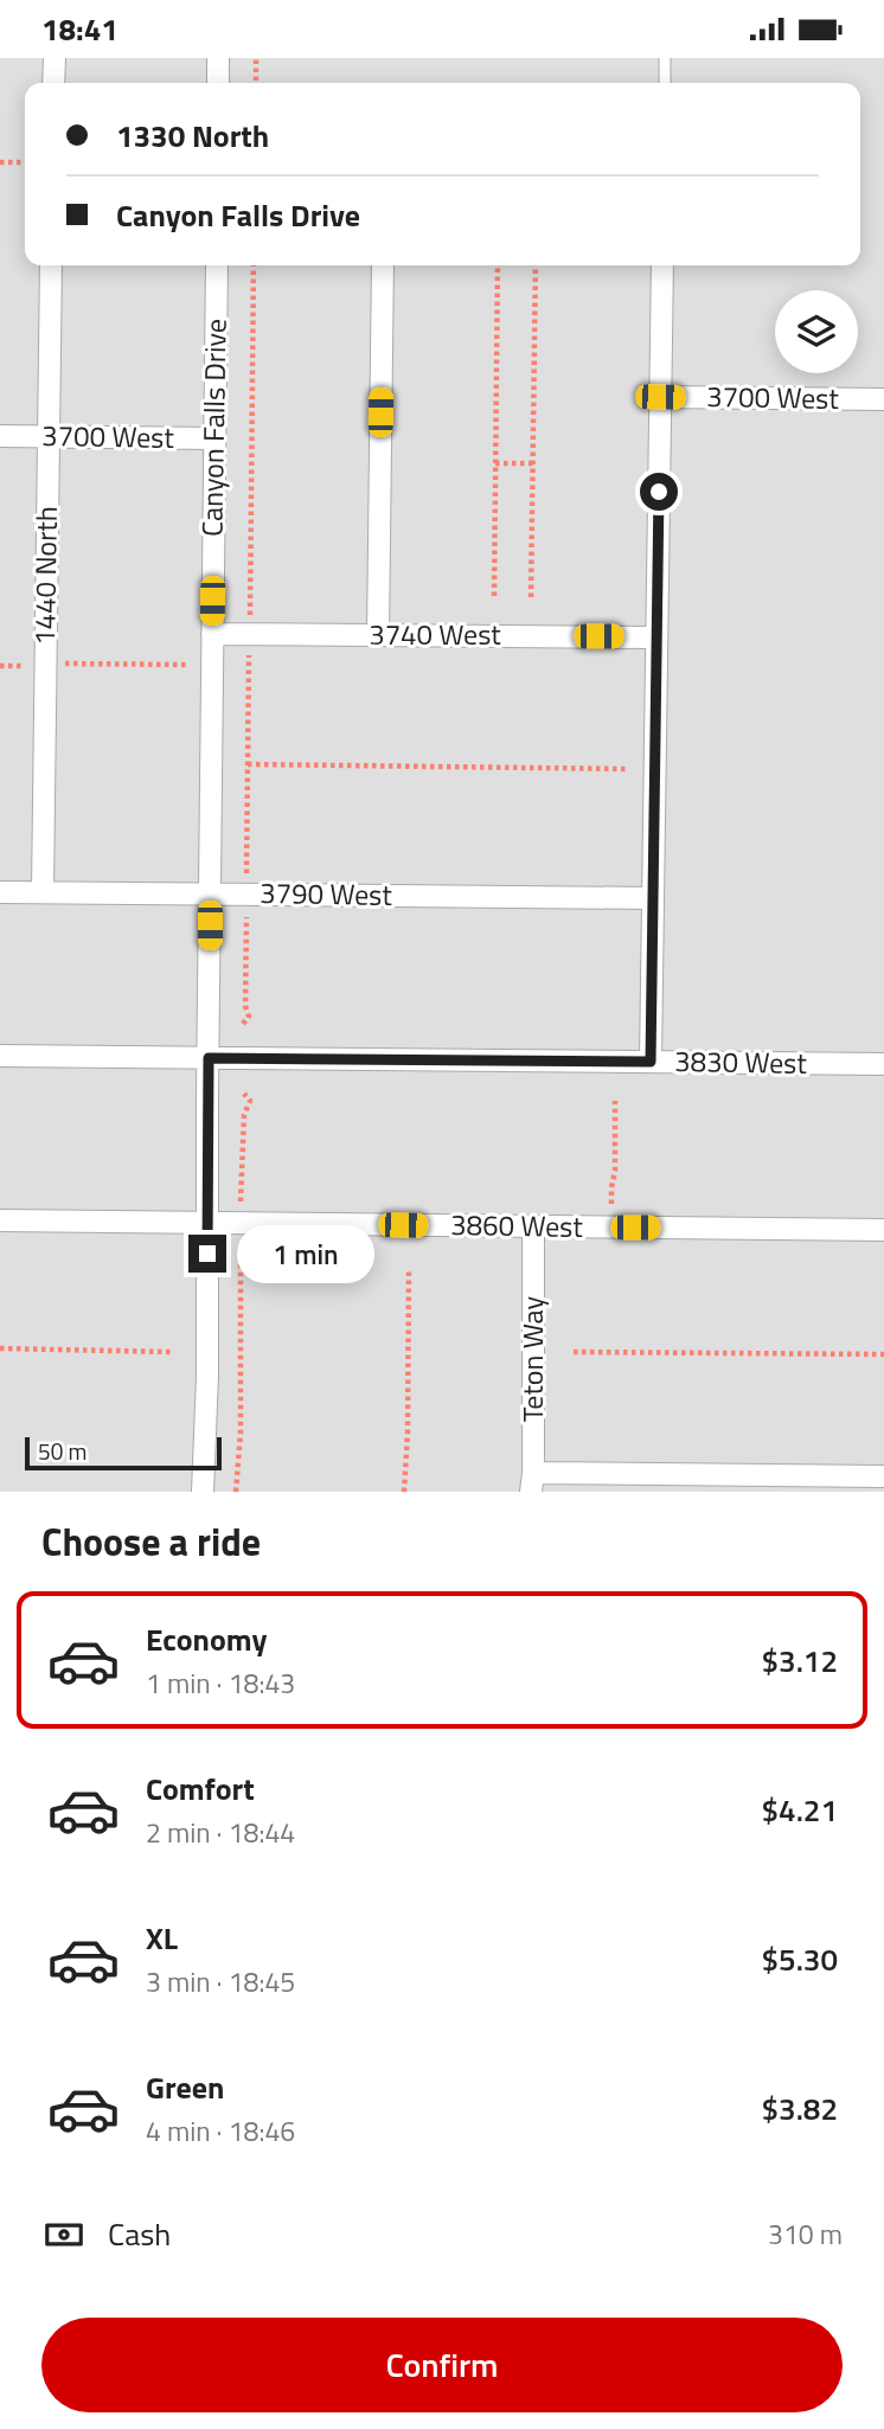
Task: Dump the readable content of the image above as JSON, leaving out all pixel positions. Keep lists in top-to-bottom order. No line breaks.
{"streets":{"street":["3700 West","Canyon Falls Drive","1440 North","3740 West","3790 West","3830 West","3860 West","Teton Way"]},"crossings":[["3700 West","Canyon Falls Drive"],["3700 West","1440 North"],["Canyon Falls Drive","3740 West"],["Canyon Falls Drive","3790 West"],["Canyon Falls Drive","3830 West"],["Canyon Falls Drive","3860 West"],["1440 North","3790 West"],["3860 West","Teton Way"]],"scale_bar":"50 m","page":{"status":"18:41","banner":["1330 North","Canyon Falls Drive"],"bubble":"1 min","scale":"50 m","heading":"Choose a ride","list":[{"name":"Economy","note":"1 min · 18:43","value":"$3.12"},{"name":"Comfort","note":"2 min · 18:44","value":"$4.21"},{"name":"XL","note":"3 min · 18:45","value":"$5.30"},{"name":"Green","note":"4 min · 18:46","value":"$3.82"}],"pay":["Cash","310 m"],"buttons":"Confirm"}}
